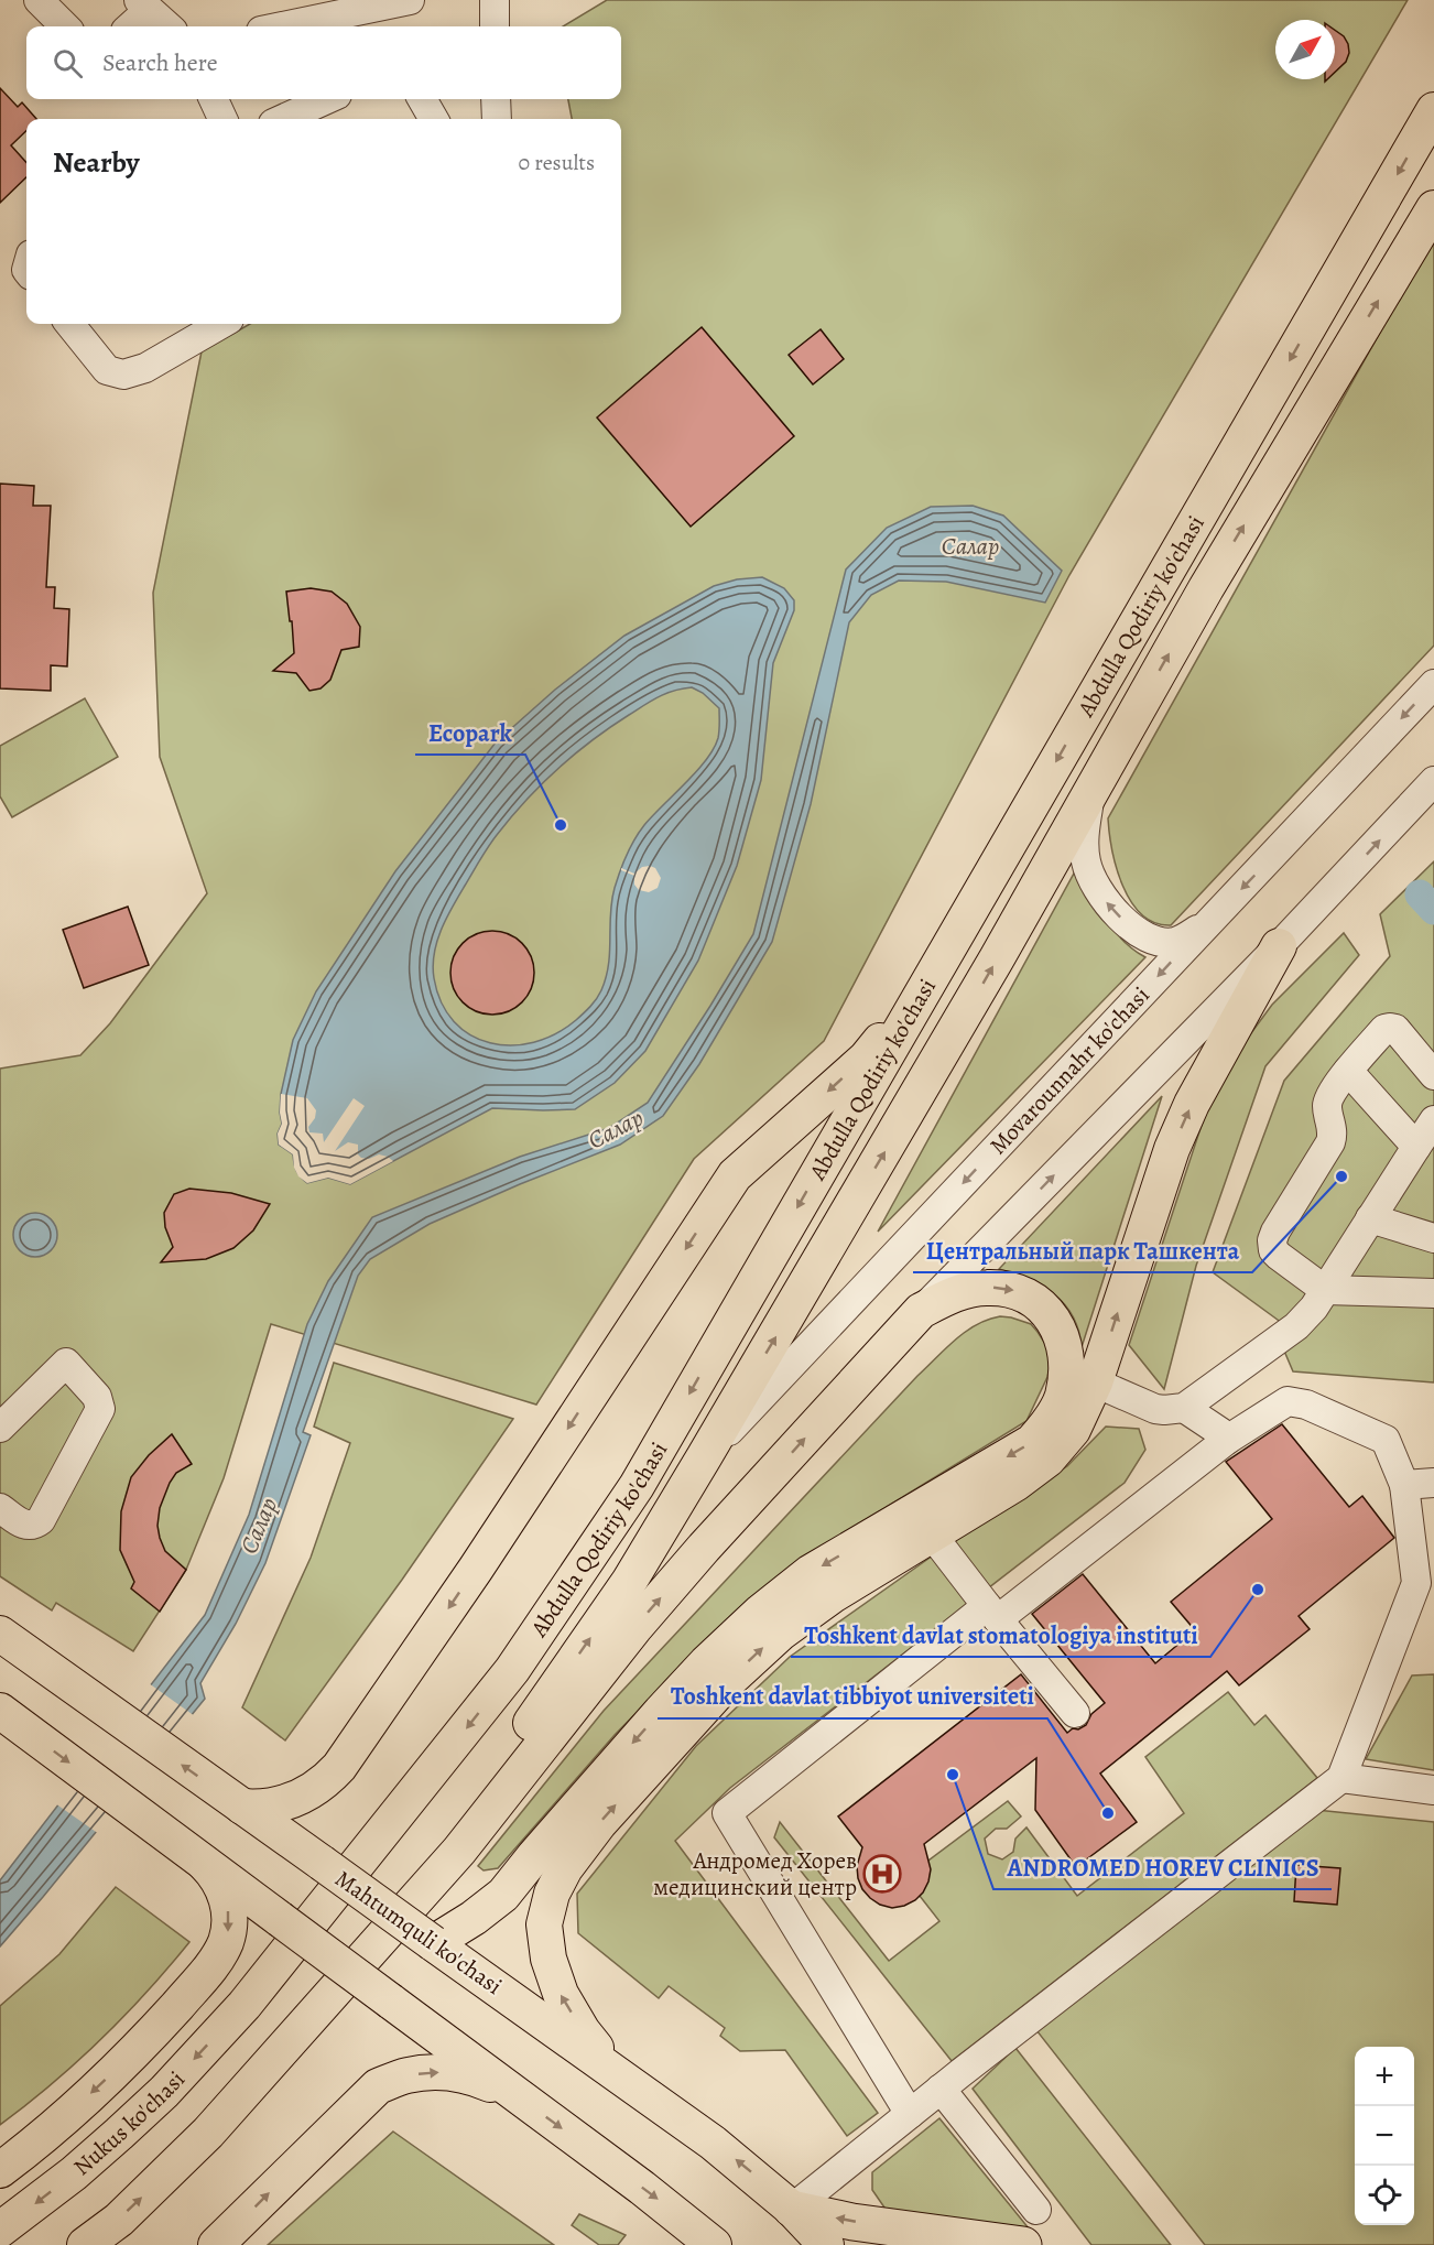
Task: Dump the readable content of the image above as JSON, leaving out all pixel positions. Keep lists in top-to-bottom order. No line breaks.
{"streets":{"main road":["Abdulla Qodiriy ko'chasi","Mahtumquli ko'chasi","Nukus ko'chasi"],"street":["Movarounnahr ko'chasi"]},"crossings":[["Abdulla Qodiriy ko'chasi","Movarounnahr ko'chasi"],["Abdulla Qodiriy ko'chasi","Nukus ko'chasi"]],"water":["Салар"],"places":{"other":["Ecopark","Центральный парк Ташкента","Toshkent davlat stomatologiya instituti","ANDROMED HOREV CLINICS","Toshkent davlat tibbiyot universiteti"],"hospital":["Андромед Хорев медицинский центр"]},"north":"top right","page":{"search":"Search here","heading":["Nearby","0 results"],"map_buttons":["+","−"]}}
